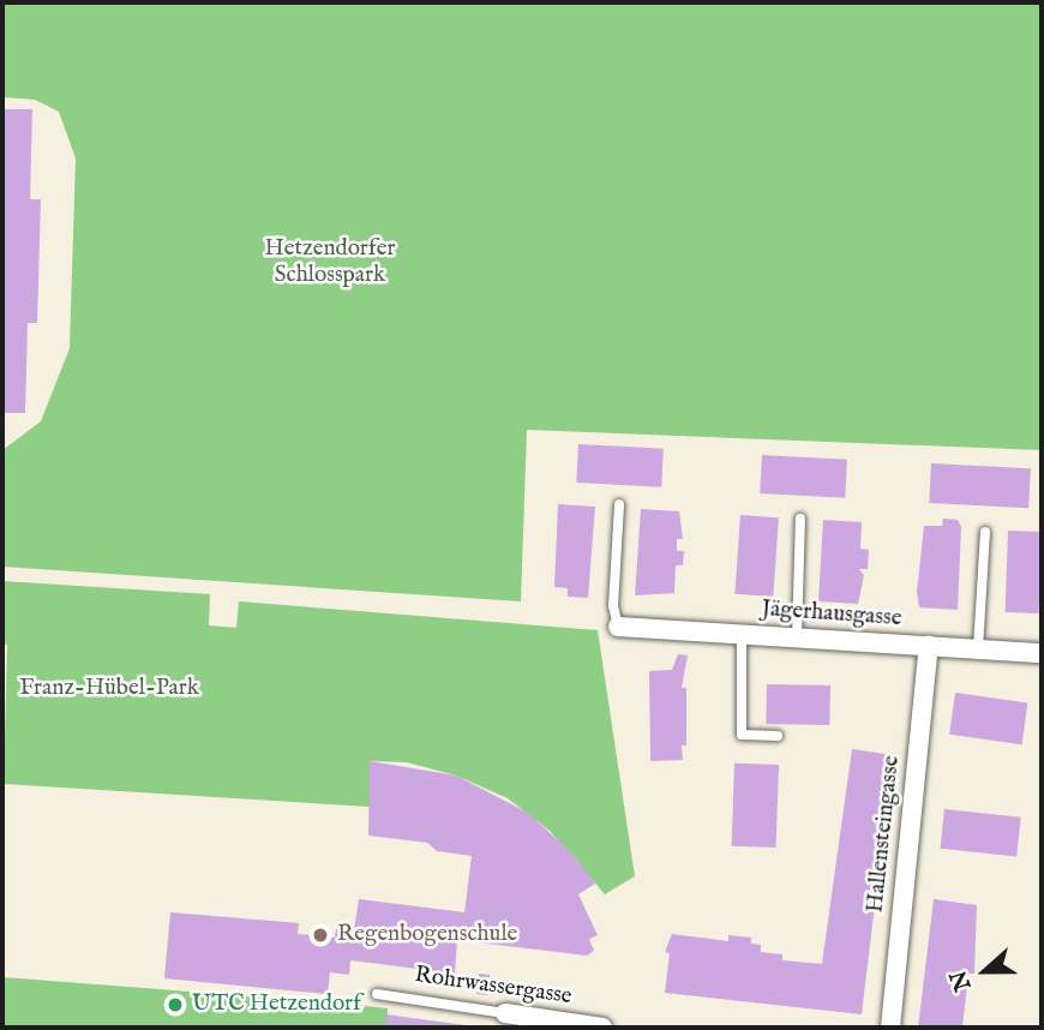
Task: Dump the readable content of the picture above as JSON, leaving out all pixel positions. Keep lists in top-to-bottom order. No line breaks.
{"streets":{"street":["Jägerhausgasse","Hallensteingasse","Rohrwassergasse"]},"crossings":[["Jägerhausgasse","Hallensteingasse"]],"parks":["Hetzendorfer Schlosspark","Franz-Hübel-Park"],"places":["Regenbogenschule","UTC Hetzendorf"],"north":"left"}
